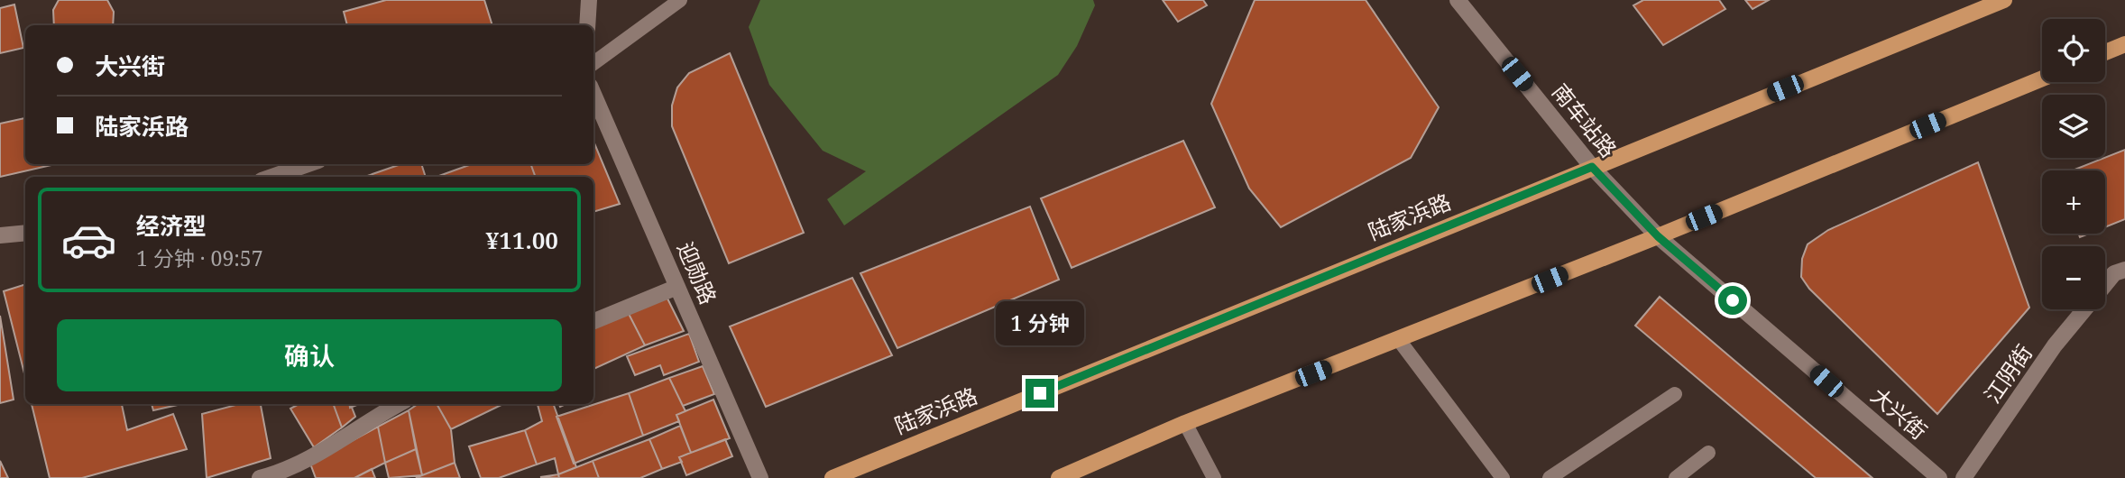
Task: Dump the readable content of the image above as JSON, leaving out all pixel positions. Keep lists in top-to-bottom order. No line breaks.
{"streets":{"main road":["陆家浜路"],"street":["南车站路","迎勋路","江阴街","大兴街"]},"crossings":[["南车站路","陆家浜路"],["南车站路","大兴街"]],"page":{"map_buttons":["+","−"],"banner":["大兴街","陆家浜路"],"list":[{"name":"经济型","note":"1 分钟 · 09:57","value":"¥11.00"}],"bubble":"1 分钟","buttons":"确认"}}
